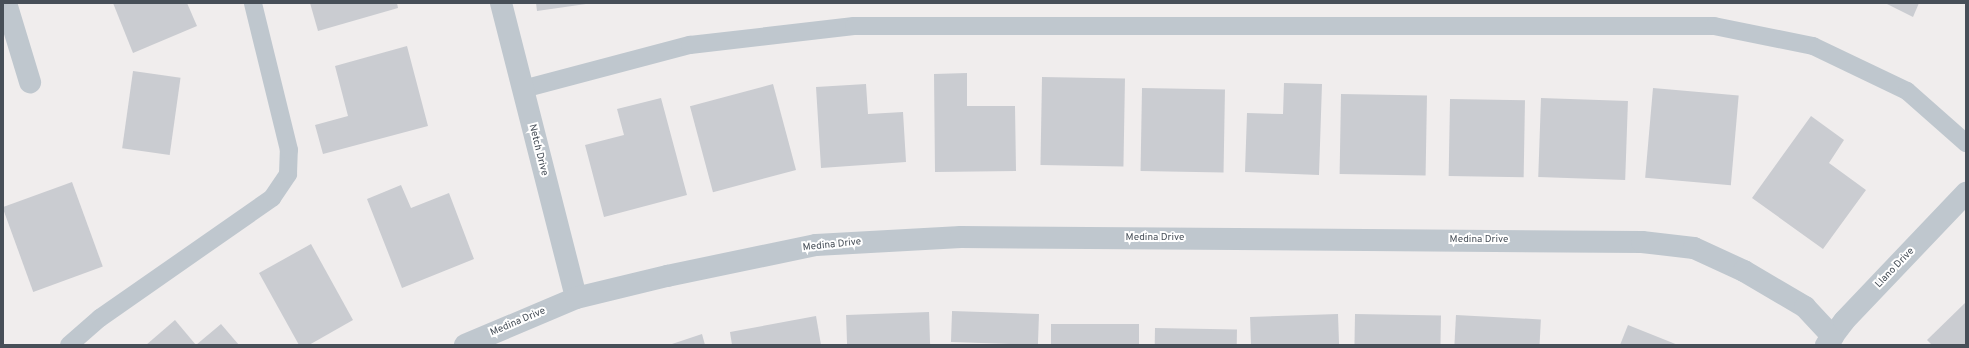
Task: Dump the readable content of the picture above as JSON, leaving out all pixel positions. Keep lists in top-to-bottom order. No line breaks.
{"streets":{"street":["Netch Drive","Medina Drive","Llano Drive"]},"crossings":[["Netch Drive","Medina Drive"],["Medina Drive","Llano Drive"]]}
